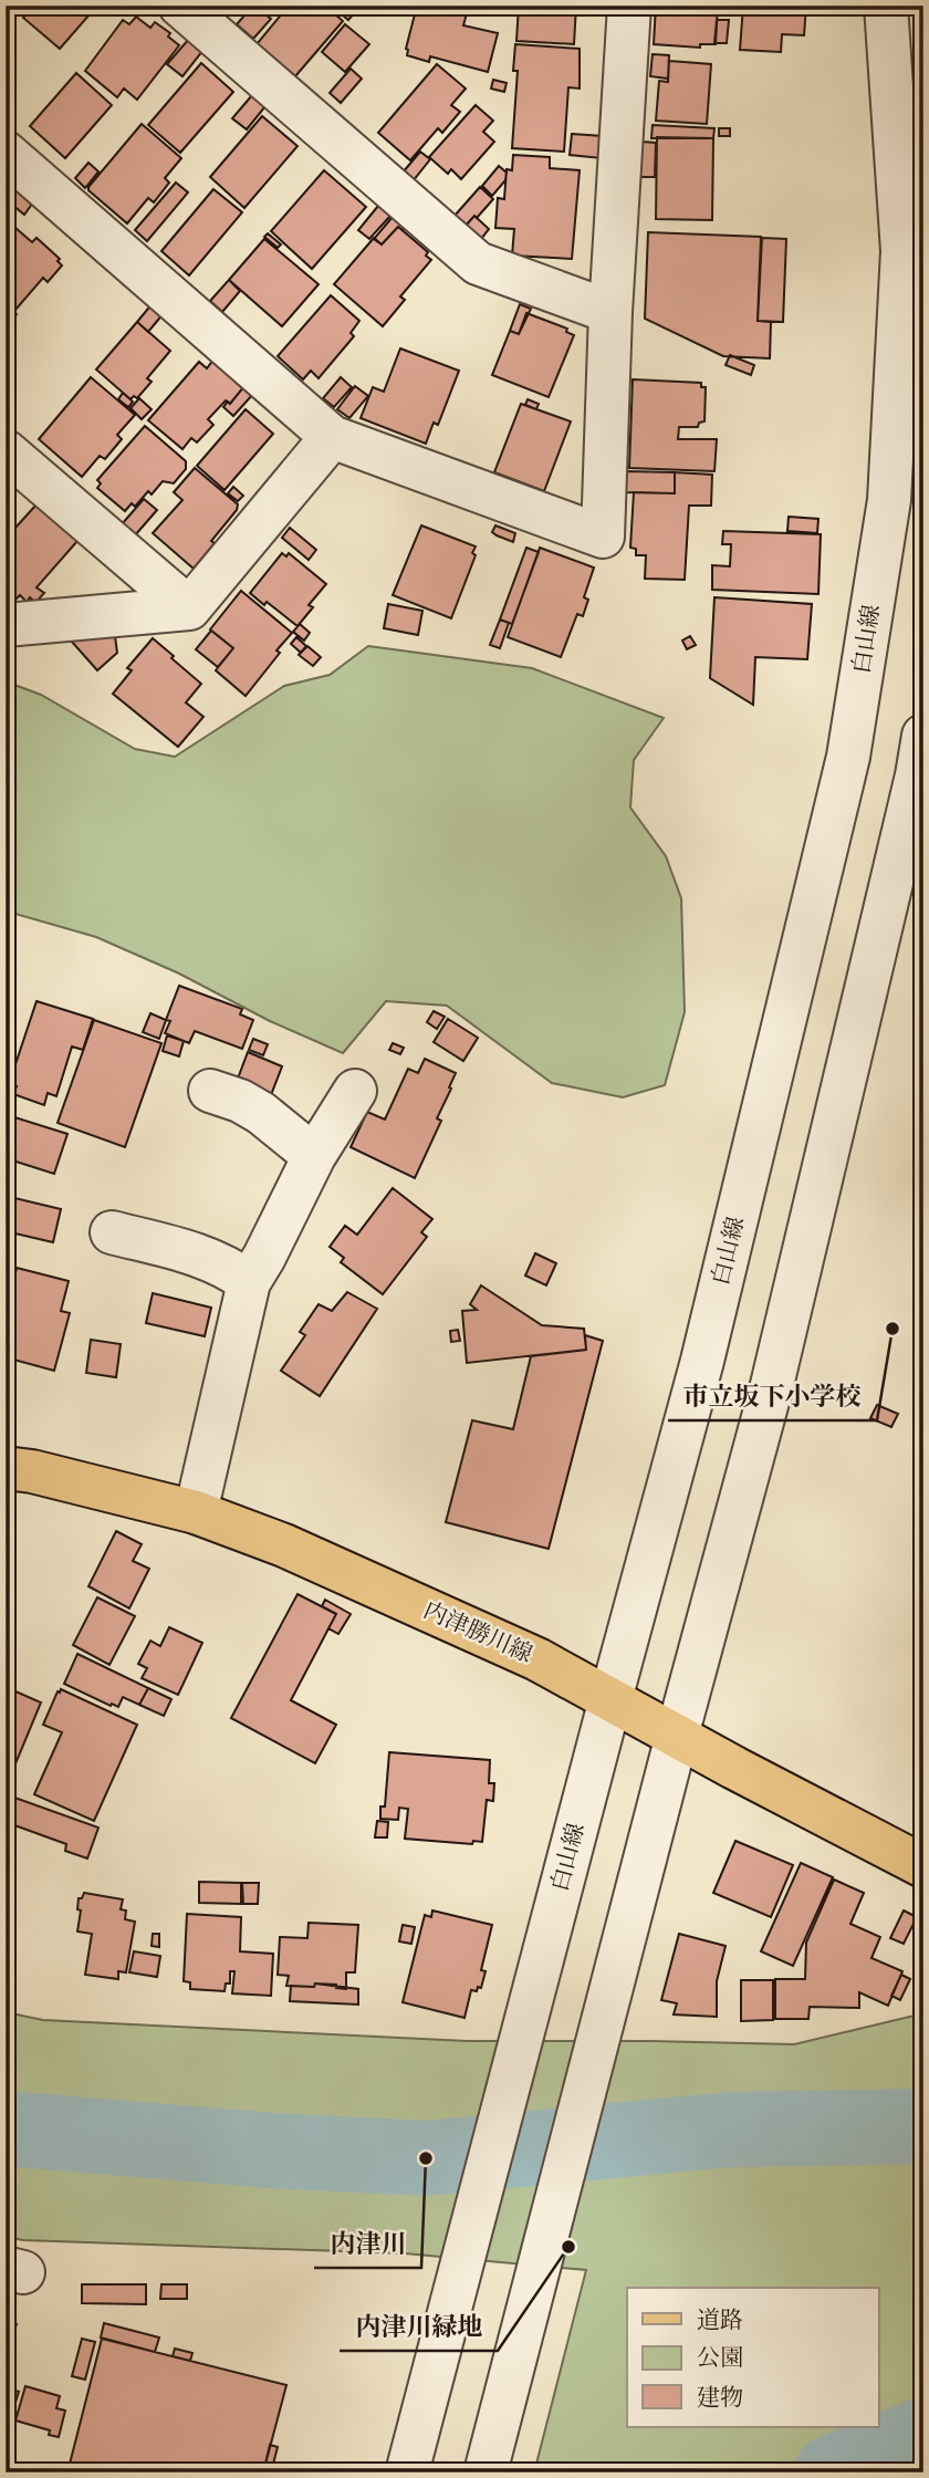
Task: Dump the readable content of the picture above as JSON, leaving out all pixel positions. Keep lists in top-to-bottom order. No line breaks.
{"streets":{"main road":["内津勝川線"],"street":["白山線"]},"crossings":[["白山線","内津勝川線"]],"places":["市立坂下小学校","内津川","内津川緑地"],"legend":["道路","公園","建物"]}
